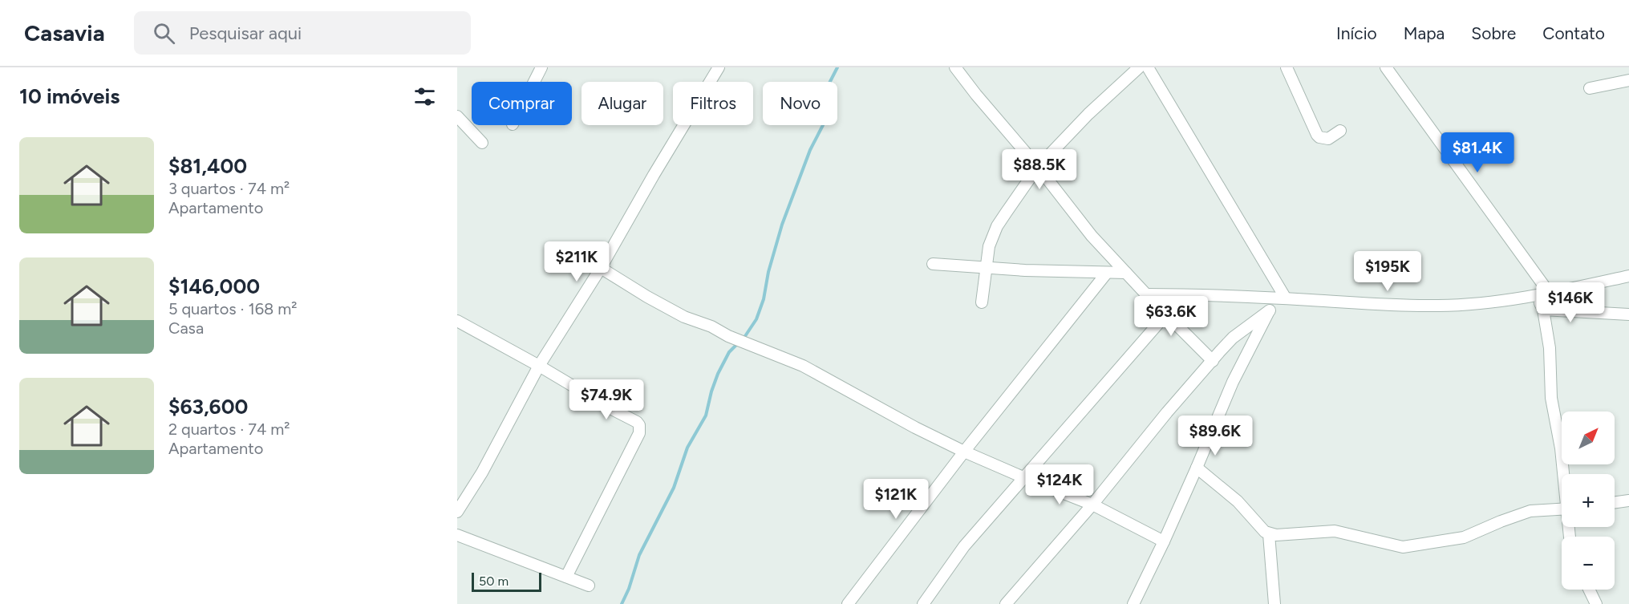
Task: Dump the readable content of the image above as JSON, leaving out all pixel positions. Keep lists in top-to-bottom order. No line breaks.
{"scale_bar":"50 m","north":"top right","page":{"header":"Casavia","search":"Pesquisar aqui","nav":["Início","Mapa","Sobre","Contato"],"heading":"10 imóveis","chip":["Comprar","Alugar","Filtros","Novo"],"list":[{"name":"$81,400","note":"3 quartos · 74 m² · Apartamento"},{"name":"$146,000","note":"5 quartos · 168 m² · Casa"},{"name":"$63,600","note":"2 quartos · 74 m² · Apartamento"}],"price":["$81.4K","$88.5K","$211K","$195K","$146K","$63.6K","$74.9K","$89.6K","$124K","$121K"],"map_buttons":["+","−"],"scale":"50 m"}}
